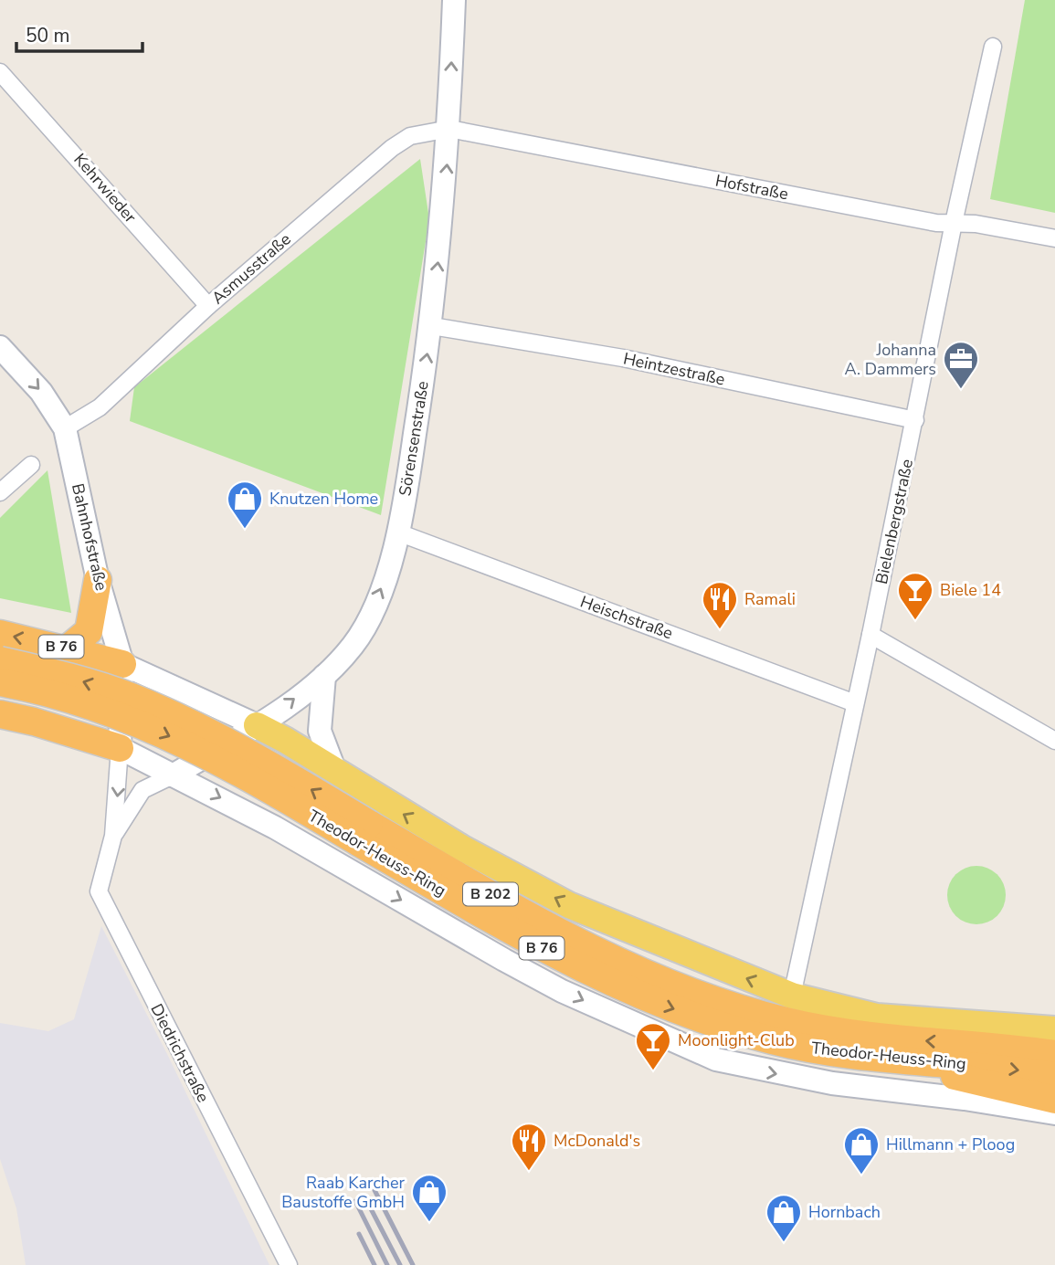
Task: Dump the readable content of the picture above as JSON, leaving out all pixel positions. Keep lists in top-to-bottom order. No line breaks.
{"streets":{"highway":["B 76","Theodor-Heuss-Ring","B 202"],"main road":["Sörensenstraße","Bahnhofstraße"],"street":["Hofstraße","Kehrwieder","Asmusstraße","Heintzestraße","Bielenbergstraße","Heischstraße","Diedrichstraße"]},"crossings":[["Hofstraße","Asmusstraße"],["Hofstraße","Sörensenstraße"],["Hofstraße","Bielenbergstraße"],["Kehrwieder","Asmusstraße"],["Asmusstraße","Sörensenstraße"],["Asmusstraße","Bahnhofstraße"],["Heintzestraße","Sörensenstraße"],["Heintzestraße","Bielenbergstraße"],["Sörensenstraße","Heischstraße"],["Sörensenstraße","Theodor-Heuss-Ring"],["Sörensenstraße","Diedrichstraße"],["Bielenbergstraße","Heischstraße"],["Bahnhofstraße","B 76"],["Bahnhofstraße","Theodor-Heuss-Ring"],["Bahnhofstraße","Diedrichstraße"],["B 76","Theodor-Heuss-Ring"],["Theodor-Heuss-Ring","Diedrichstraße"]],"one_way":["Sörensenstraße"],"places":{"office":["Johanna A. Dammers"],"shop":["Knutzen Home","Hillmann + Ploog","Raab Karcher Baustoffe GmbH","Hornbach"],"bar":["Biele 14","Moonlight-Club"],"restaurant":["Ramali","McDonald's"]},"scale_bar":"50 m"}
